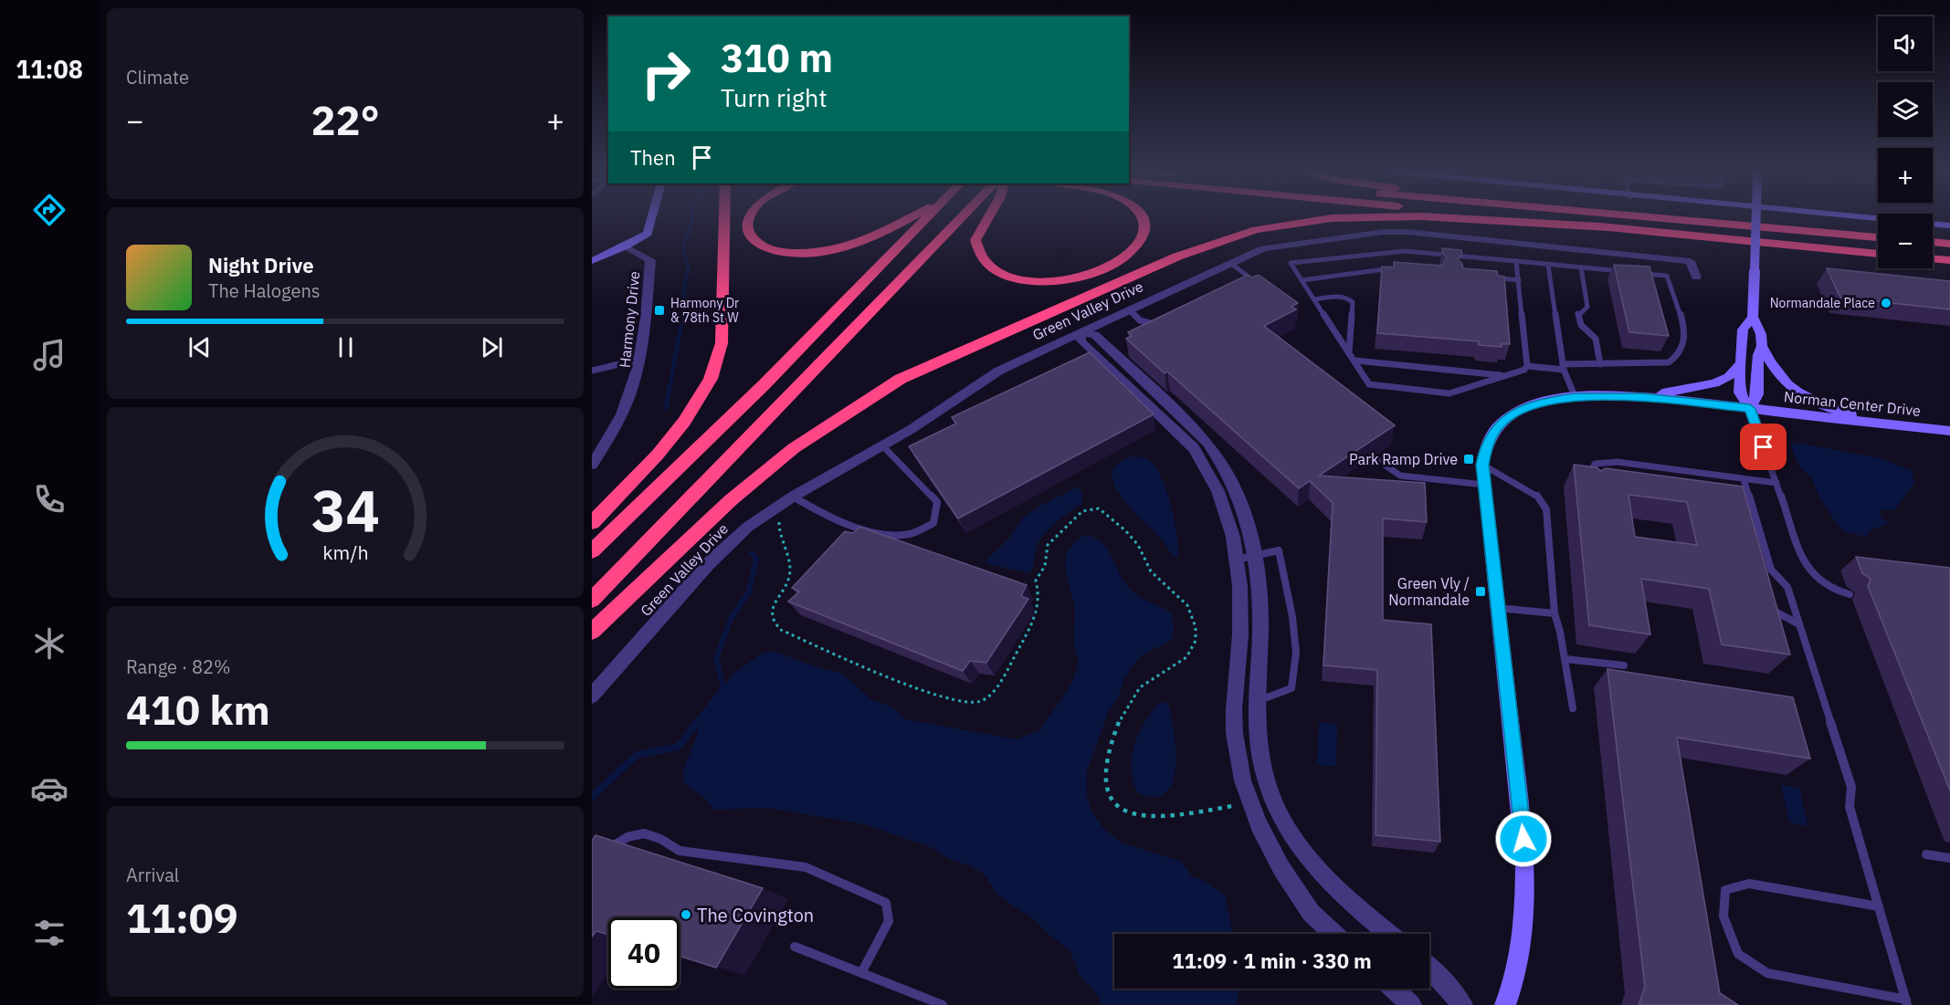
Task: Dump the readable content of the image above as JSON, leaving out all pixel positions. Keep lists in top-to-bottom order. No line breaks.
{"streets":{"street":["Green Valley Drive","Harmony Drive","Norman Center Drive"]},"places":{"other":["Normandale Place","The Covington"],"transit":["Harmony Dr & 78th St W","Park Ramp Drive","Green Vly / Normandale"]},"page":{"tabs":"11:08","tile":["Climate",["Range · 82%","410 km"],["Arrival","11:09"]],"map_buttons":["+","−"],"turn":["310 m","Turn right"],"heat":["−","22°","+"],"then":"Then","song":["Night Drive","The Halogens"],"limit":"40","trip":"11:09 · 1 min · 330 m","gauge":["34","km/h"]}}
